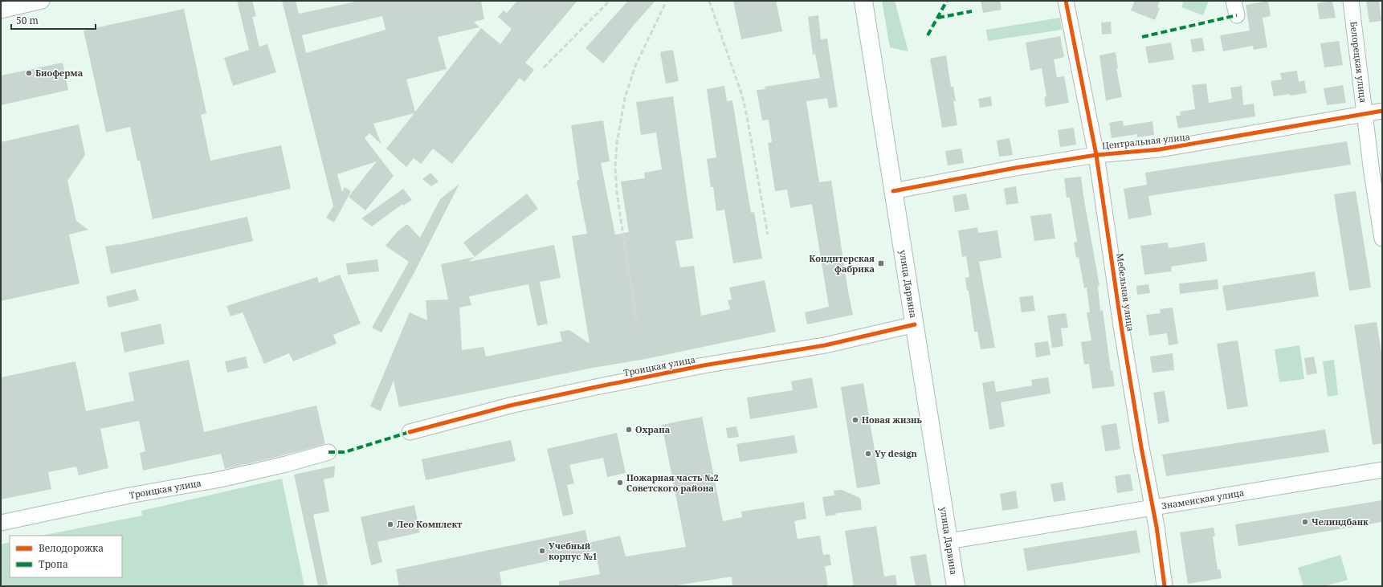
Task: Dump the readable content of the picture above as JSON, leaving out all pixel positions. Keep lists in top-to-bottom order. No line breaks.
{"streets":{"main road":["улица Дарвина"],"street":["Белорецкая улица","Центральная улица","Мебельная улица","Троицкая улица","Знаменская улица"]},"crossings":[["Белорецкая улица","Центральная улица"],["Центральная улица","улица Дарвина"],["Центральная улица","Мебельная улица"],["улица Дарвина","Троицкая улица"],["улица Дарвина","Знаменская улица"],["Мебельная улица","Знаменская улица"]],"places":{"other":["Биоферма","Новая жизнь","Охрана","Yy design","Пожарная часть №2 Советского района","Челиндбанк","Лео Комплект","Учебный корпус №1"],"transit":["Кондитерская фабрика"]},"legend":["Велодорожка","Тропа"],"scale_bar":"50 m"}
